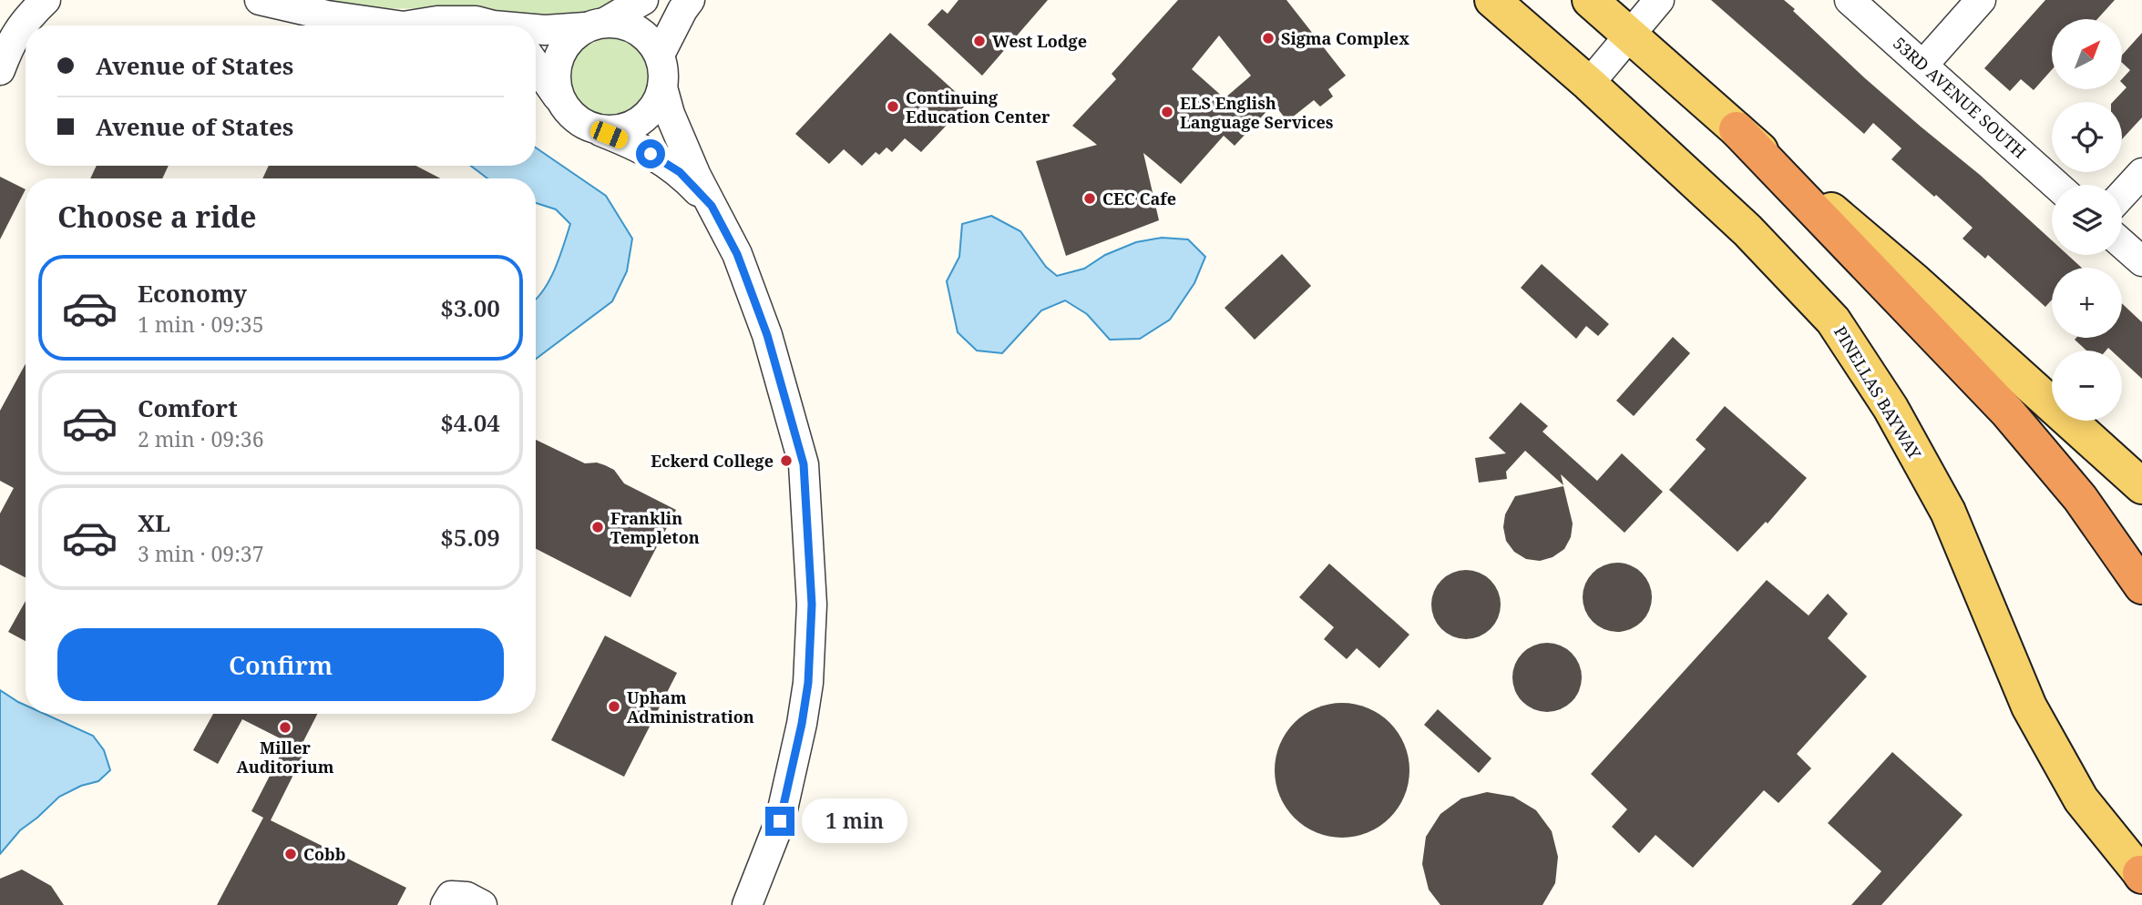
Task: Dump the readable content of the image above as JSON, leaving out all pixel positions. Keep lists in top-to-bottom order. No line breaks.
{"streets":{"main road":["PINELLAS BAYWAY"],"street":["53RD AVENUE SOUTH"]},"places":["Sigma Complex","West Lodge","Continuing Education Center","ELS English Language Services","CEC Cafe","Eckerd College","Franklin Templeton","Upham Administration","Miller Auditorium","Cobb"],"north":"top right","page":{"map_buttons":["+","−"],"banner":["Avenue of States","Avenue of States"],"heading":"Choose a ride","list":[{"name":"Economy","note":"1 min · 09:35","value":"$3.00"},{"name":"Comfort","note":"2 min · 09:36","value":"$4.04"},{"name":"XL","note":"3 min · 09:37","value":"$5.09"}],"buttons":"Confirm","bubble":"1 min"}}
